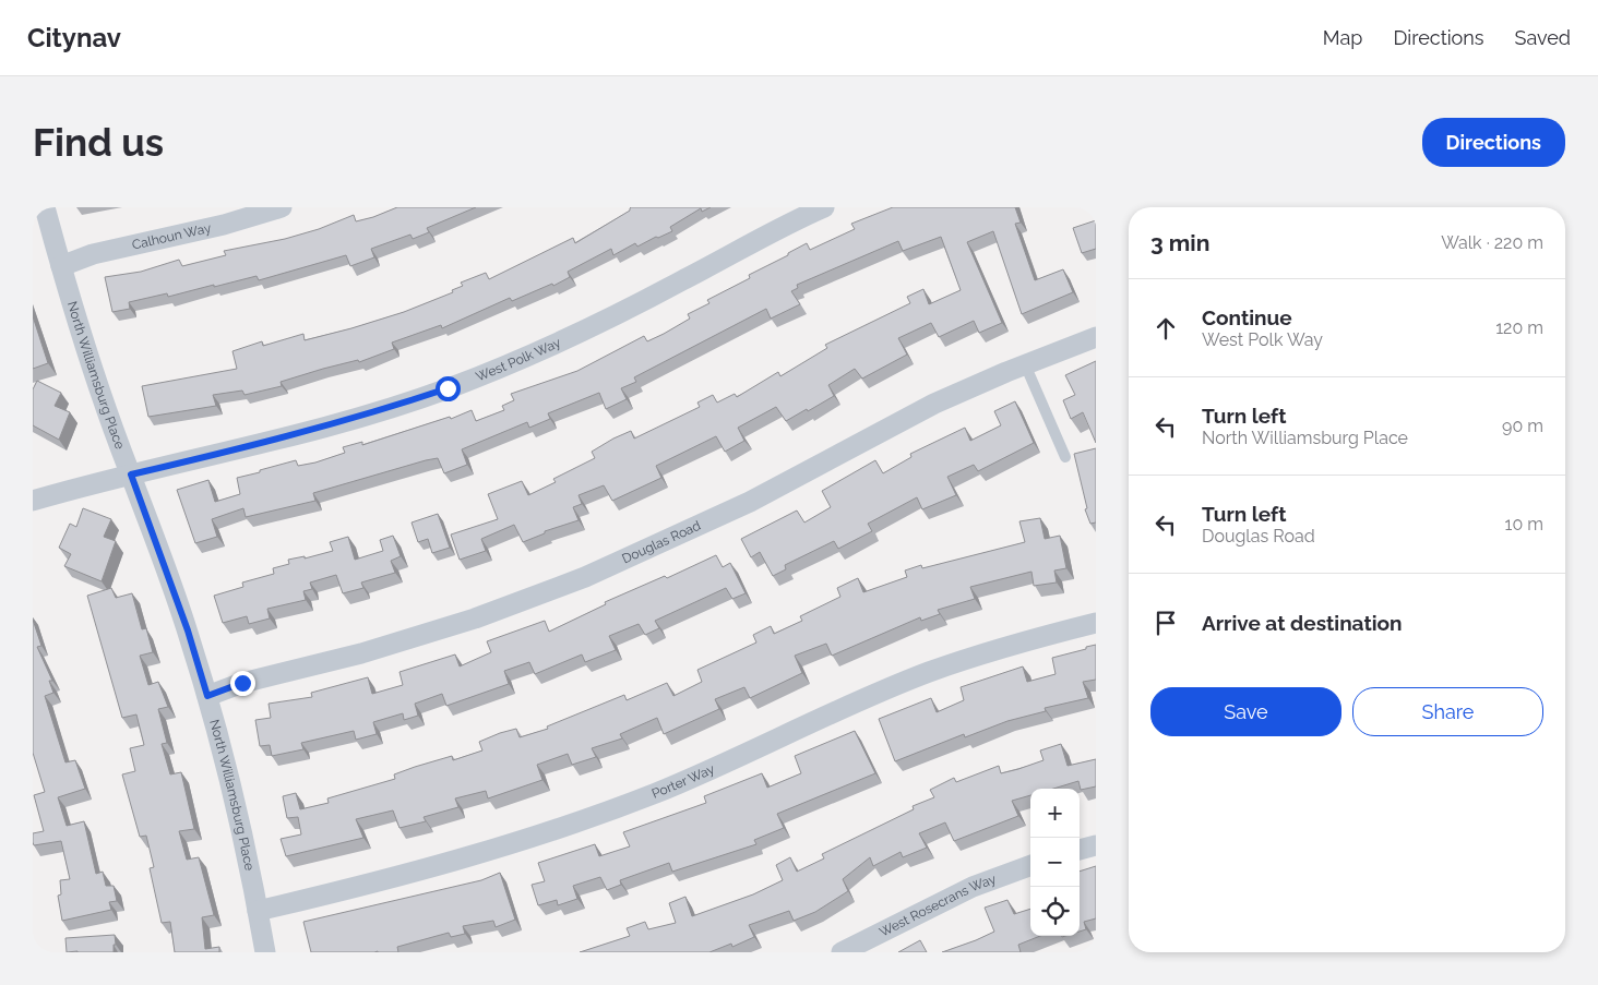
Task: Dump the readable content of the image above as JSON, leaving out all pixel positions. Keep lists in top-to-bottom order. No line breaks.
{"streets":{"street":["Calhoun Way","West Polk Way","North Williamsburg Place","Douglas Road","Porter Way","West Rosecrans Way"]},"crossings":[["Calhoun Way","North Williamsburg Place"],["West Polk Way","North Williamsburg Place"],["North Williamsburg Place","Douglas Road"],["North Williamsburg Place","Porter Way"]],"page":{"header":"Citynav","nav":["Map","Directions","Saved"],"buttons":["Directions",["Save","Share"]],"title":"Find us","heading":["3 min","Walk · 220 m"],"list":[["Continue","West Polk Way","120 m"],["Turn left","North Williamsburg Place","90 m"],["Turn left","Douglas Road","10 m"],"Arrive at destination"],"map_buttons":["+","−"]}}
